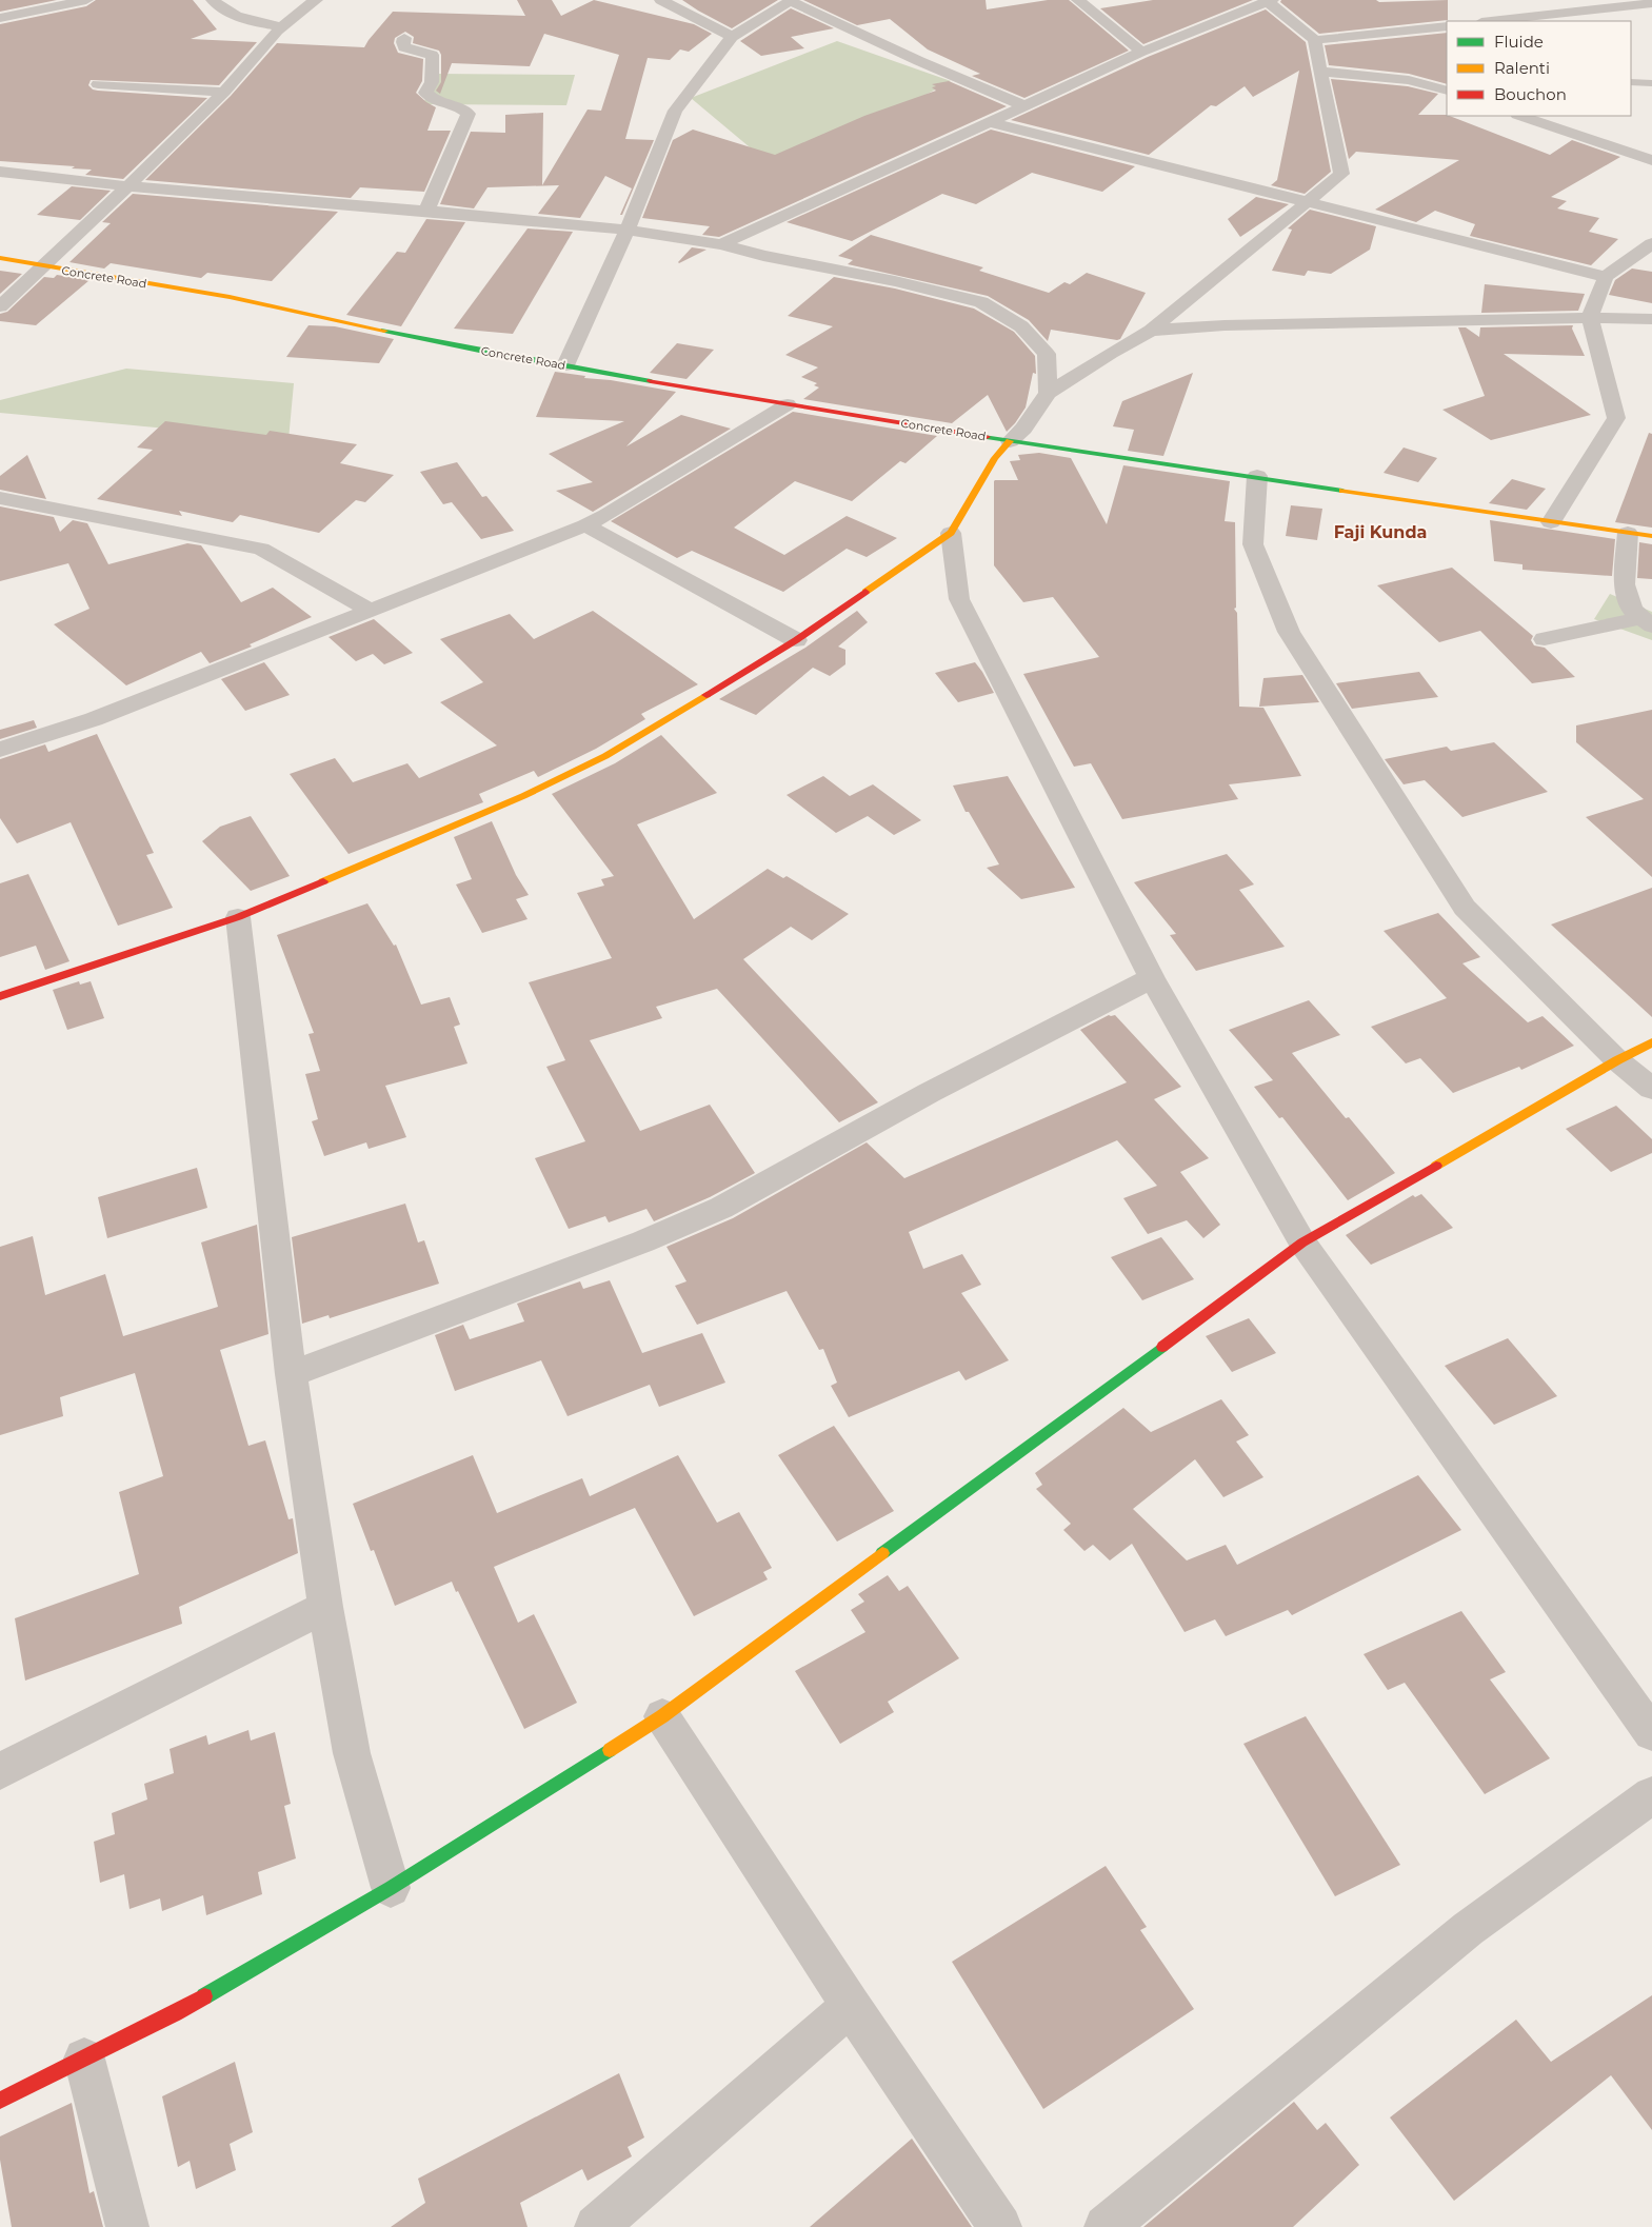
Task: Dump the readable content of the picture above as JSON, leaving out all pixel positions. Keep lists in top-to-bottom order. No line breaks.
{"streets":{"street":["Concrete Road"]},"districts":["Faji Kunda"],"legend":["Fluide","Ralenti","Bouchon"]}
